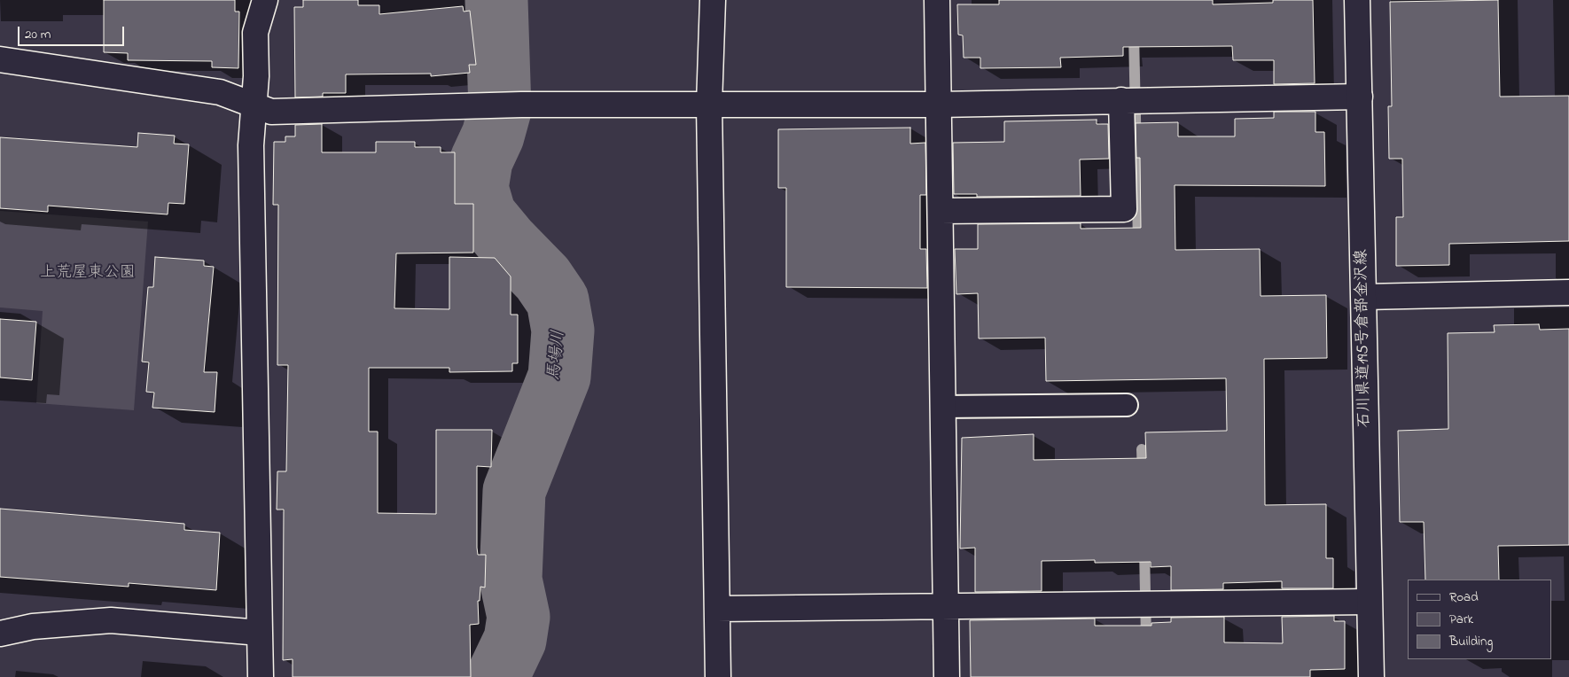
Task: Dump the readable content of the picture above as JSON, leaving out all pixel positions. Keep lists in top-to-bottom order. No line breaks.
{"streets":{"street":["石川県道195号倉部金沢線"]},"water":["馬場川"],"parks":["上荒屋東公園"],"legend":["Road","Park","Building"],"scale_bar":"20 m"}
